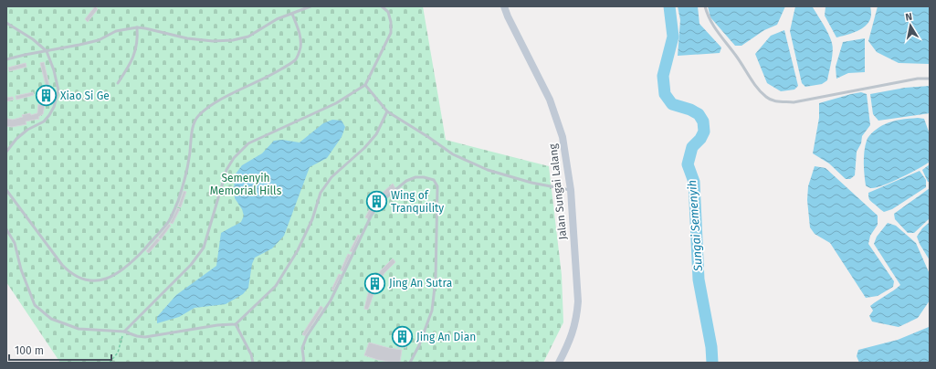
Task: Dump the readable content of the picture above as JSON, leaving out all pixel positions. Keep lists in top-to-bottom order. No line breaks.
{"streets":{"street":["Jalan Sungai Lalang"]},"water":["Sungai Semenyih"],"parks":["Semenyih Memorial Hills"],"places":{"building":["Xiao Si Ge","Wing of Tranquility","Jing An Sutra","Jing An Dian"]},"scale_bar":"100 m","north":"top"}
